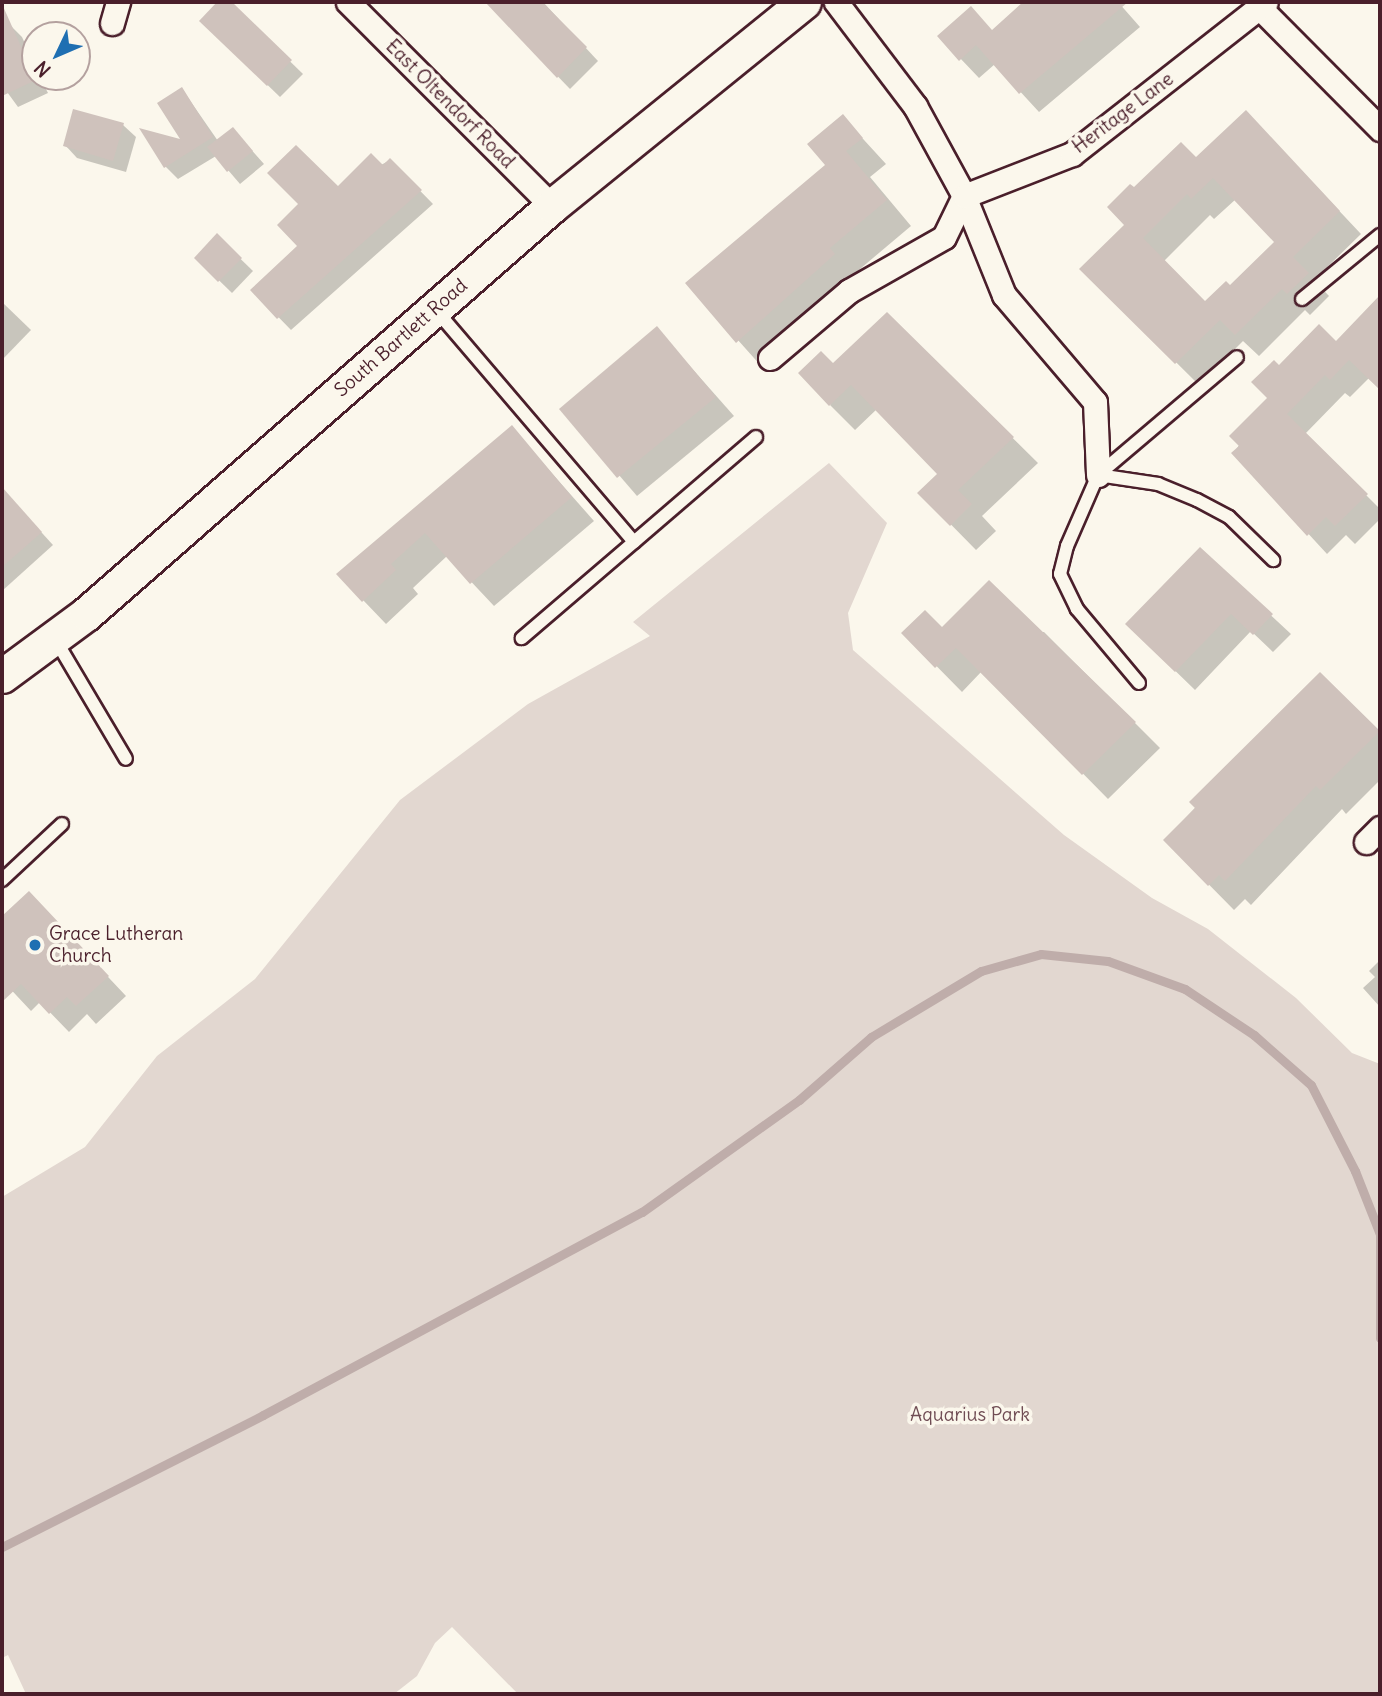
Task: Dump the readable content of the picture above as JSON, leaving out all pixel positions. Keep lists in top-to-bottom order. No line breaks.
{"streets":{"main road":["South Bartlett Road"],"street":["East Oltendorf Road","Heritage Lane"]},"crossings":[["East Oltendorf Road","South Bartlett Road"]],"parks":["Aquarius Park"],"places":["Grace Lutheran Church"],"north":"bottom left"}
